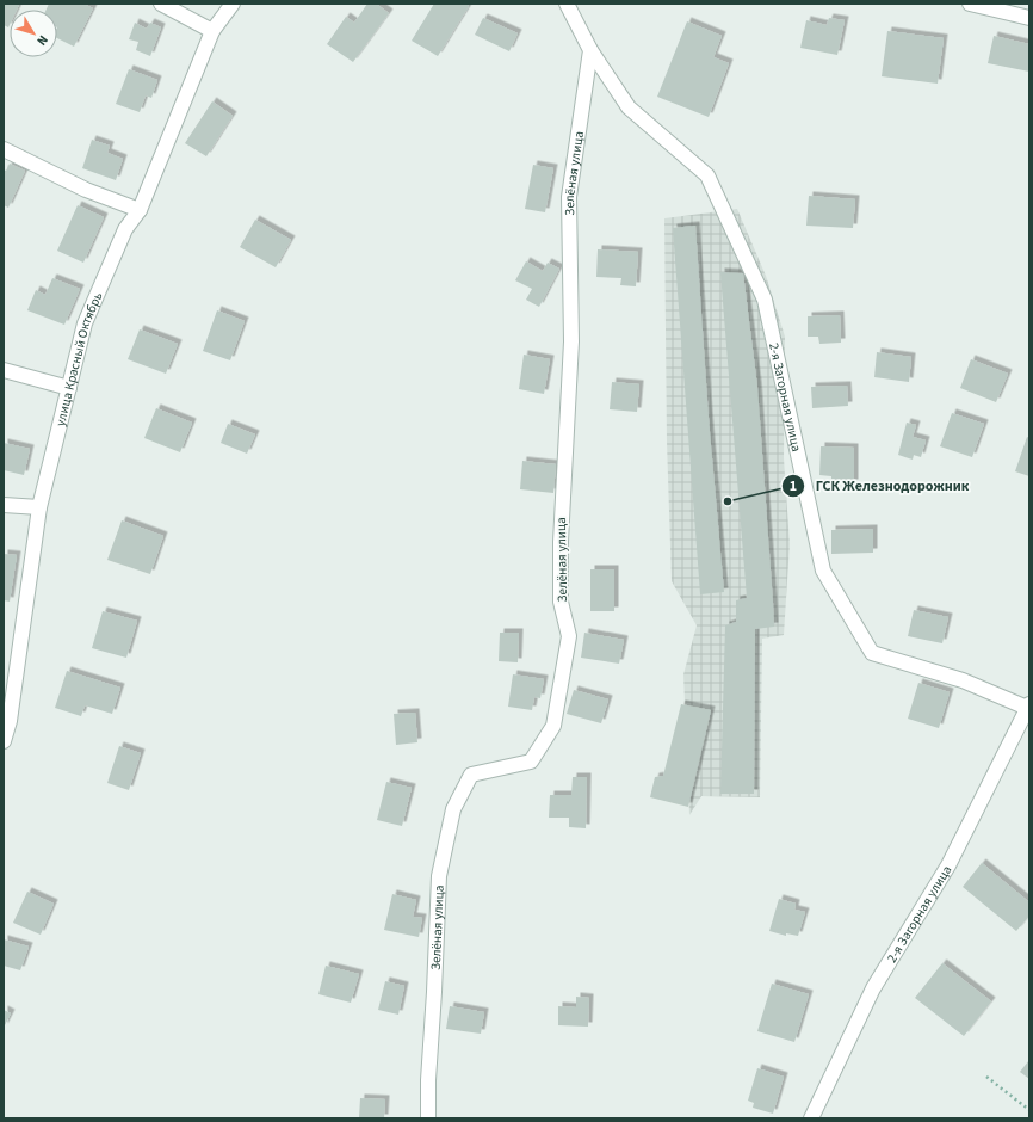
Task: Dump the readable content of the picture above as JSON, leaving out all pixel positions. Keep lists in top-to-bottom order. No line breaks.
{"streets":{"street":["Зелёная улица","улица Красный Октябрь","2-я Загорная улица"]},"crossings":[["Зелёная улица","2-я Загорная улица"]],"places":["ГСК Железнодорожник"],"north":"bottom right"}
